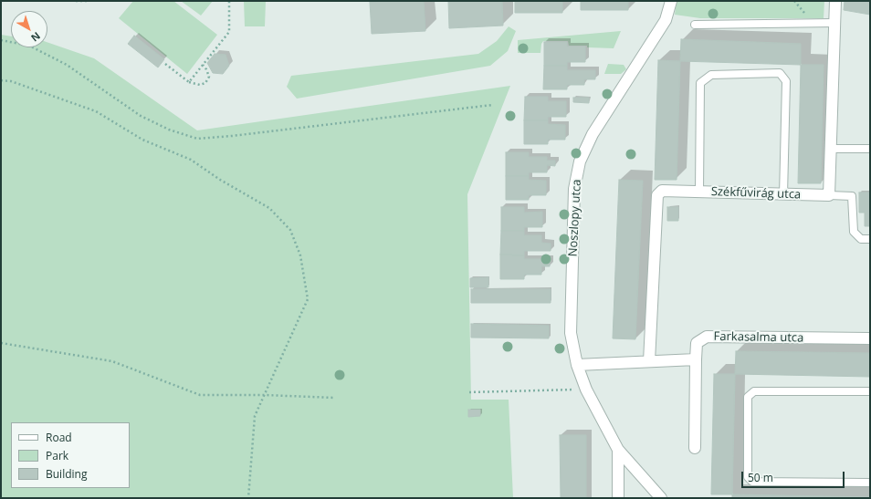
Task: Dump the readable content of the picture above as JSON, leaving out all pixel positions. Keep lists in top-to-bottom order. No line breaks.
{"streets":{"street":["Székfűvirág utca","Noszlopy utca","Farkasalma utca"]},"legend":["Road","Park","Building"],"scale_bar":"50 m","north":"bottom right"}
